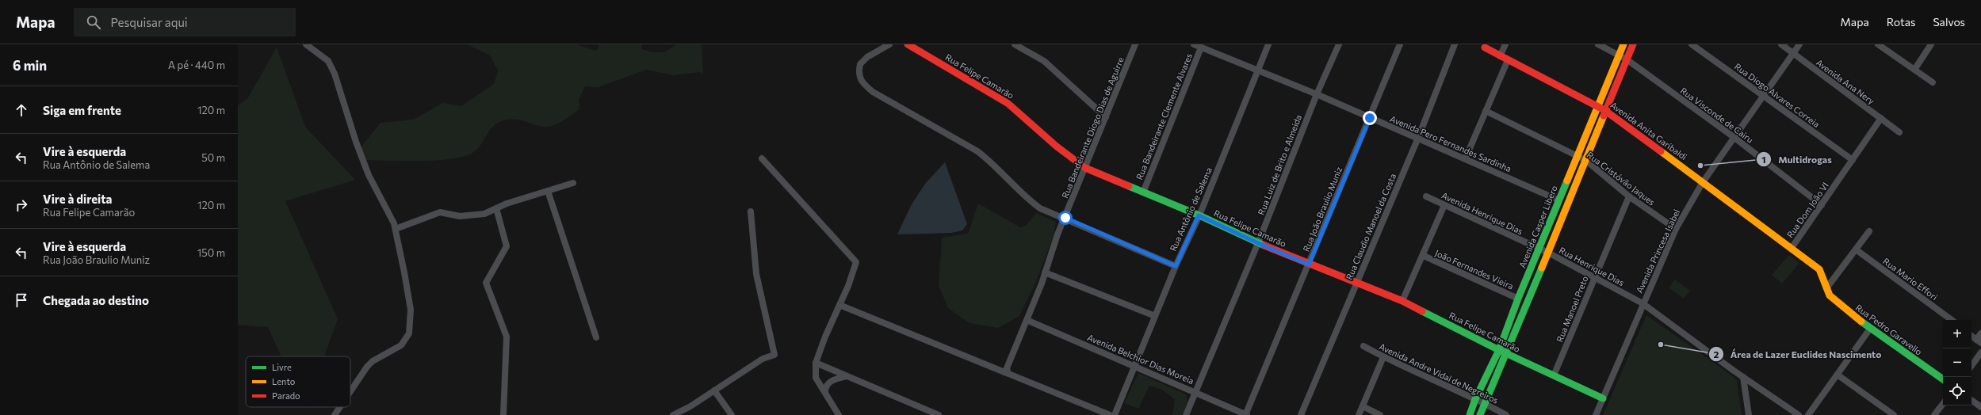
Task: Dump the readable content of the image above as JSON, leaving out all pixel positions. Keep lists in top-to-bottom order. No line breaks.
{"streets":{"street":["Rua Felipe Camarão","Avenida Ana Nery","Rua Diogo Alvares Correia","Rua Visconde de Cairu","Rua Bandeirante Clemente Alvares","Rua Bandeirante Diogo Dias de Aguirre","Avenida Anita Garibaldi","Avenida Pero Fernandes Sardinha","Rua Luiz de Brito e Almeida","Rua Cristóvão Jaques","Rua Antônio de Salema","Rua João Braulio Muniz","Rua Dom João VI","Avenida Henrique Dias","Rua Claudio Manoel da Costa","Avenida Casper Libero","Avenida Princesa Isabel","Rua Henrique Dias","João Fernandes Vieira","Rua Mario Effori","Rua Manoel Preto","Rua Pedro Garavello","Avenida Belchior Dias Moreia","Avenida Andre Vidal de Negreiros"]},"crossings":[["Rua Felipe Camarão","Rua Bandeirante Clemente Alvares"],["Rua Felipe Camarão","Rua Bandeirante Diogo Dias de Aguirre"],["Rua Felipe Camarão","Rua Luiz de Brito e Almeida"],["Rua Felipe Camarão","Rua Antônio de Salema"],["Rua Felipe Camarão","Rua João Braulio Muniz"],["Rua Felipe Camarão","Rua Claudio Manoel da Costa"],["Rua Felipe Camarão","Avenida Casper Libero"],["Rua Felipe Camarão","Avenida Princesa Isabel"],["Rua Felipe Camarão","Rua Manoel Preto"],["Avenida Ana Nery","Rua Dom João VI"],["Avenida Ana Nery","Avenida Princesa Isabel"],["Rua Diogo Alvares Correia","Rua Dom João VI"],["Rua Diogo Alvares Correia","Avenida Princesa Isabel"],["Rua Visconde de Cairu","Rua Dom João VI"],["Rua Visconde de Cairu","Avenida Casper Libero"],["Rua Visconde de Cairu","Avenida Princesa Isabel"],["Rua Bandeirante Clemente Alvares","Avenida Pero Fernandes Sardinha"],["Rua Bandeirante Diogo Dias de Aguirre","Avenida Belchior Dias Moreia"],["Avenida Anita Garibaldi","Rua Dom João VI"],["Avenida Anita Garibaldi","Avenida Casper Libero"],["Avenida Anita Garibaldi","Avenida Princesa Isabel"],["Avenida Anita Garibaldi","Rua Pedro Garavello"],["Avenida Pero Fernandes Sardinha","Rua Luiz de Brito e Almeida"],["Avenida Pero Fernandes Sardinha","Rua Antônio de Salema"],["Avenida Pero Fernandes Sardinha","Rua João Braulio Muniz"],["Avenida Pero Fernandes Sardinha","Rua Claudio Manoel da Costa"],["Avenida Pero Fernandes Sardinha","Avenida Casper Libero"],["Rua Luiz de Brito e Almeida","Avenida Belchior Dias Moreia"],["Rua Cristóvão Jaques","Avenida Casper Libero"],["Rua Cristóvão Jaques","Avenida Princesa Isabel"],["Rua Cristóvão Jaques","Rua Manoel Preto"],["Rua Antônio de Salema","Avenida Belchior Dias Moreia"],["Rua João Braulio Muniz","Avenida Belchior Dias Moreia"],["Avenida Henrique Dias","Avenida Casper Libero"],["Avenida Henrique Dias","Rua Henrique Dias"],["Avenida Casper Libero","João Fernandes Vieira"],["Avenida Casper Libero","Avenida Andre Vidal de Negreiros"],["Avenida Princesa Isabel","Rua Henrique Dias"],["Rua Henrique Dias","Rua Manoel Preto"]],"places":["Multidrogas","Área de Lazer Euclides Nascimento"],"legend":["Livre","Lento","Parado"],"page":{"header":"Mapa","search":"Pesquisar aqui","nav":["Mapa","Rotas","Salvos"],"heading":["6 min","A pé · 440 m"],"list":[["Siga em frente","120 m"],["Vire à esquerda","Rua Antônio de Salema","50 m"],["Vire à direita","Rua Felipe Camarão","120 m"],["Vire à esquerda","Rua João Braulio Muniz","150 m"],"Chegada ao destino"],"map_buttons":["+","−"]}}
